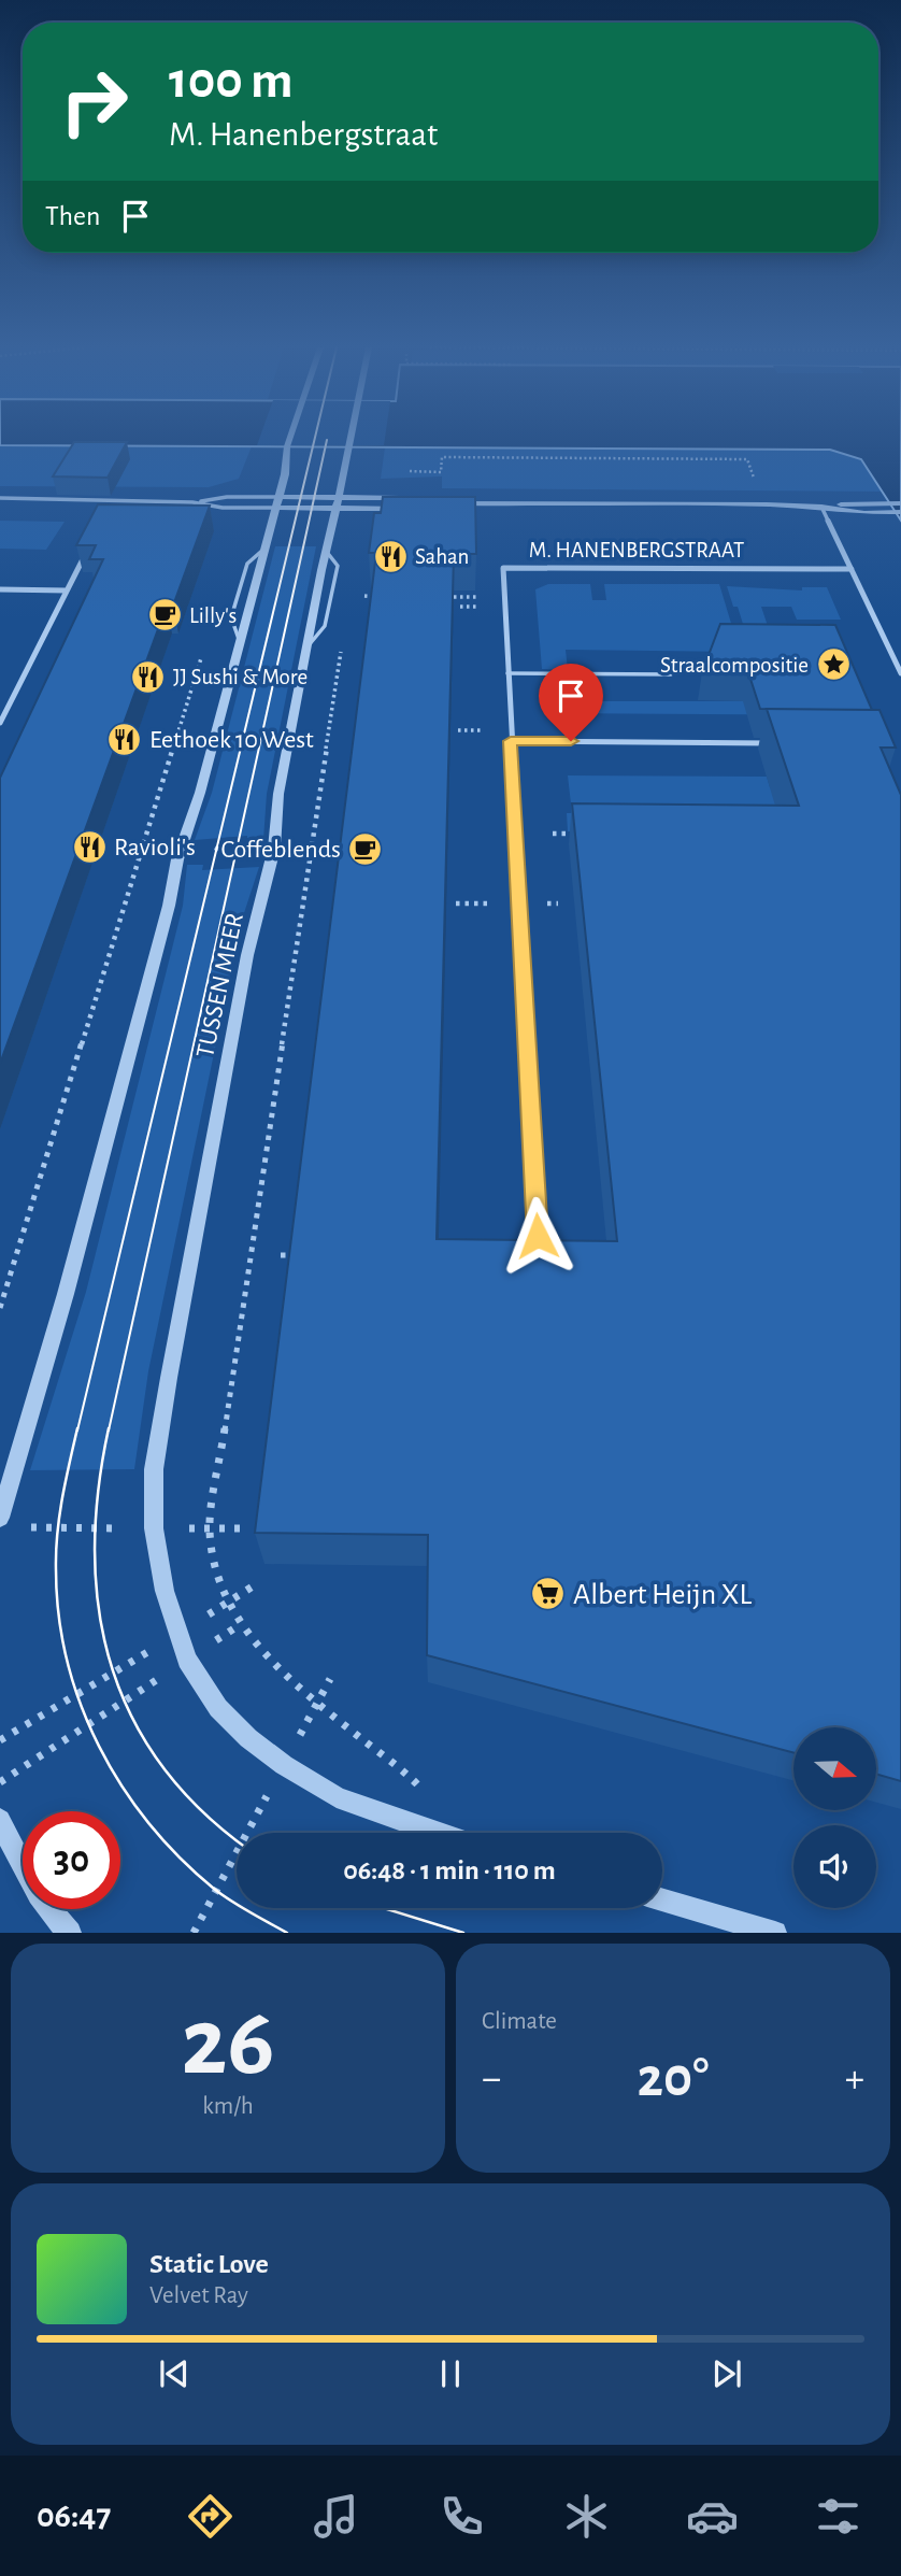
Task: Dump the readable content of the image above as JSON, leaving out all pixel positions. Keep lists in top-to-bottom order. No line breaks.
{"streets":{"street":["M. HANENBERGSTRAAT","TUSSEN MEER"]},"places":{"restaurant":["Sahan","JJ Sushi & More","Eethoek 10 West","Ravioli's"],"cafe":["Lilly's","Coffeblends"],"place":["Straalcompositie"],"supermarket":["Albert Heijn XL"]},"north":"right","page":{"turn":["100 m","M. Hanenbergstraat"],"then":"Then","limit":"30","trip":"06:48 · 1 min · 110 m","tile":[["26","km/h"],"Climate"],"heat":["−","20°","+"],"song":["Static Love","Velvet Ray"],"tabs":"06:47"}}
